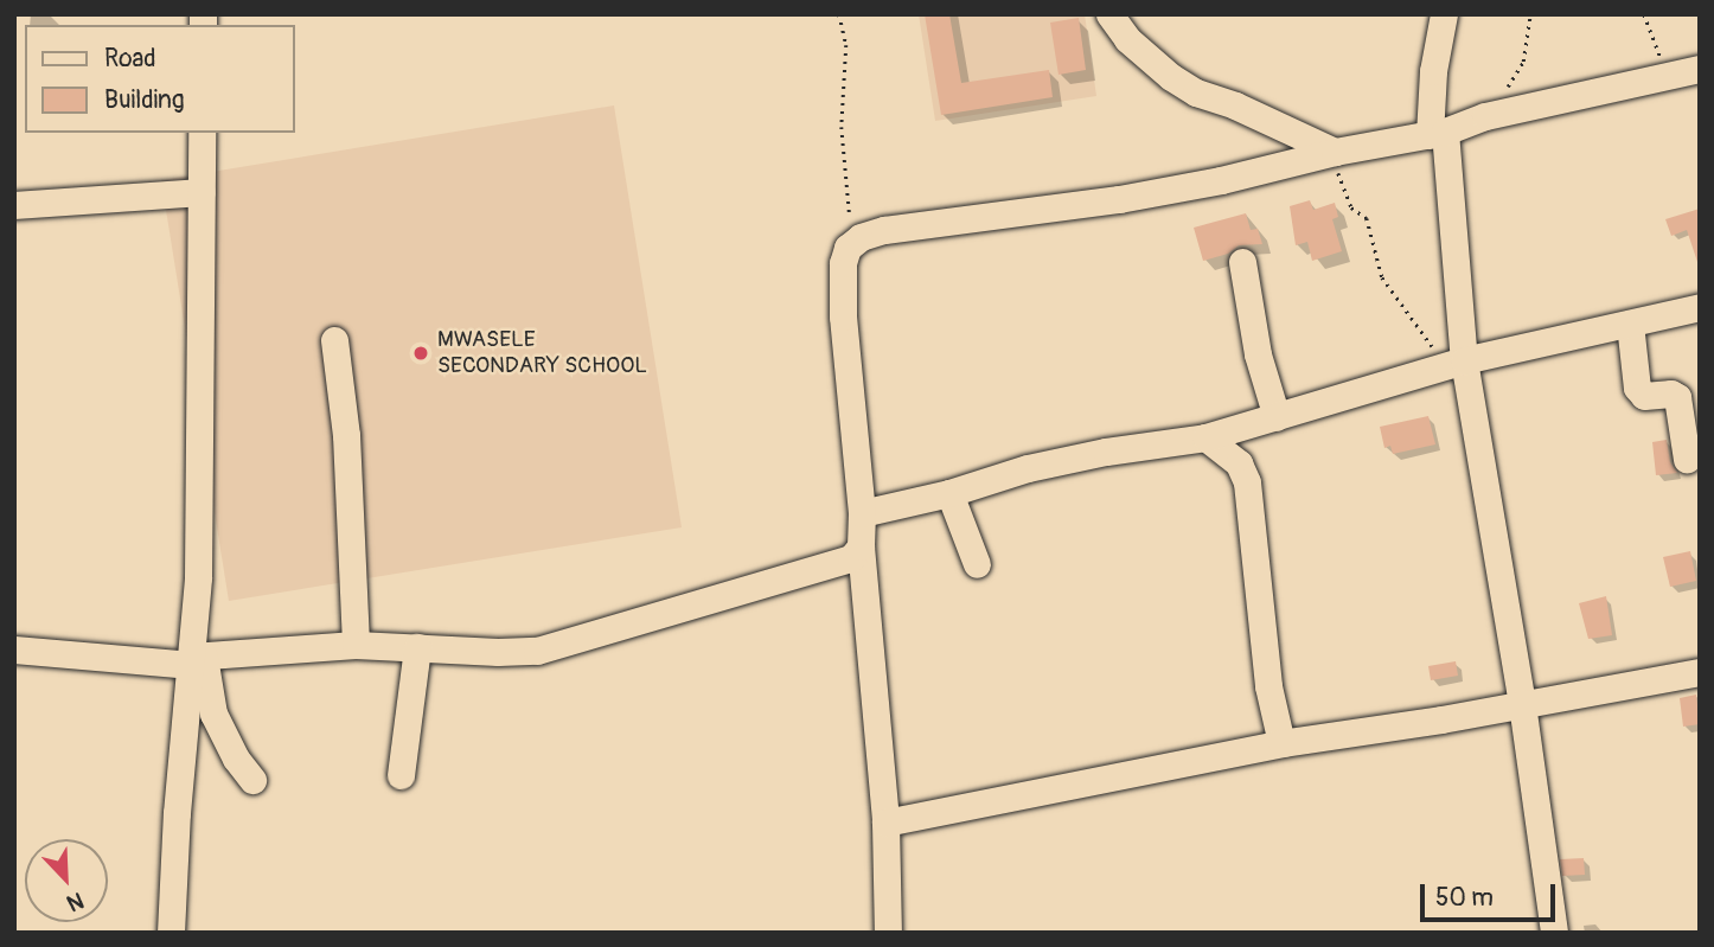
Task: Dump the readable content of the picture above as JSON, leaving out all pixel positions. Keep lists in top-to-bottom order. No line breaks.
{"places":["MWASELE SECONDARY SCHOOL"],"legend":["Road","Building"],"scale_bar":"50 m","north":"bottom right"}
